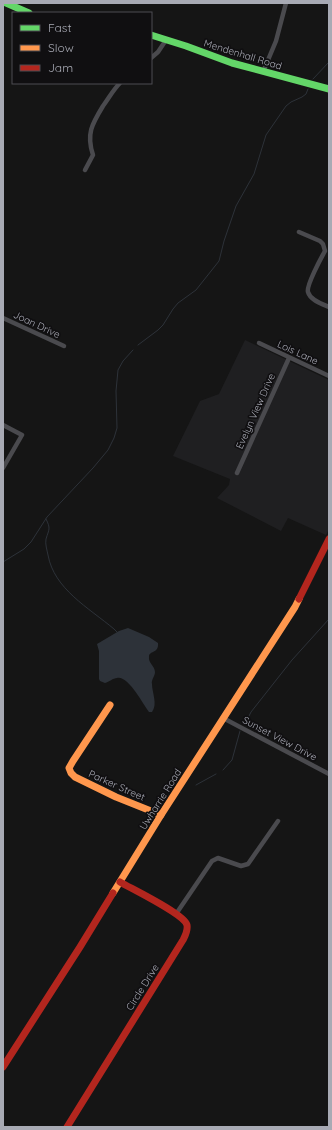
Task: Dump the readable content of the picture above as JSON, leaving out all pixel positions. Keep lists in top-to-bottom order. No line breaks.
{"streets":{"street":["Mendenhall Road","Joan Drive","Lois Lane","Evelyn View Drive","Sunset View Drive","Parker Street","Uwharrie Road","Circle Drive"]},"crossings":[["Lois Lane","Evelyn View Drive"],["Sunset View Drive","Uwharrie Road"],["Parker Street","Uwharrie Road"],["Uwharrie Road","Circle Drive"]],"legend":["Fast","Slow","Jam"]}
